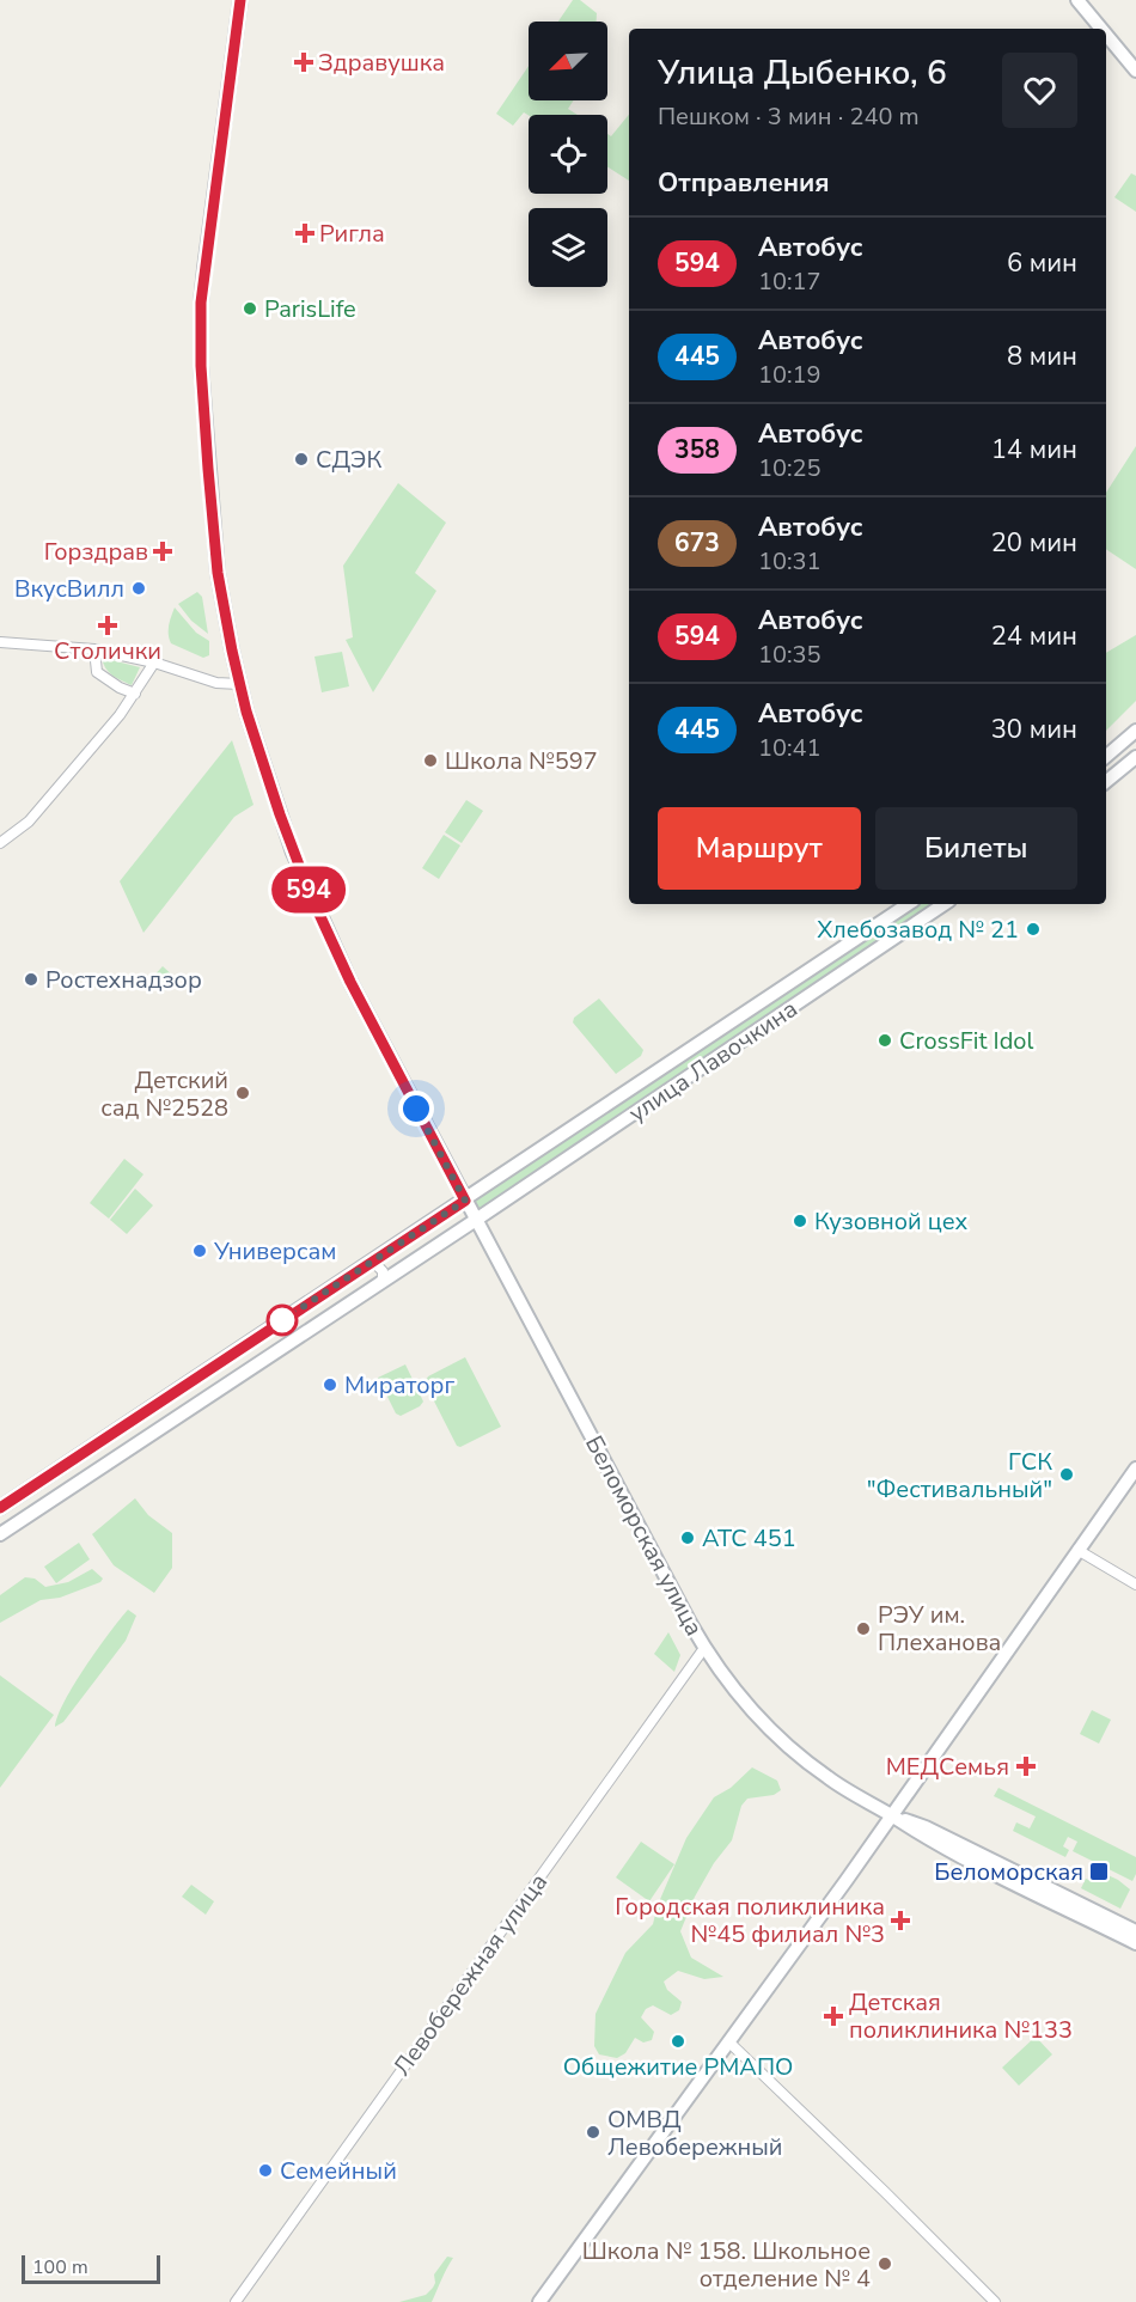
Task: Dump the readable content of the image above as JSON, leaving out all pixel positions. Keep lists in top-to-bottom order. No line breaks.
{"streets":{"main road":["улица Лавочкина","Беломорская улица"],"street":["Левобережная улица"]},"crossings":[["улица Лавочкина","Беломорская улица"],["Беломорская улица","Левобережная улица"]],"places":{"health":["Здравушка","Ригла","Горздрав","Столички","МЕДСемья","Городская поликлиника №45 филиал №3","Детская поликлиника №133"],"other":["ParisLife","СДЭК","ВкусВилл","Школа №597","Хлебозавод № 21","Ростехнадзор","CrossFit Idol","Детский сад №2528","Кузовной цех","Универсам","Мираторг","ГСК \"Фестивальный\"","АТС 451","РЭУ им. Плеханова","Общежитие РМАПО","ОМВД Левобережный","Семейный","Школа № 158. Школьное отделение № 4"],"transit":["Беломорская"]},"lines":["bus line 594"],"scale_bar":"100 m","north":"bottom left","page":{"on_map":"594","heading":[["Улица Дыбенко, 6","Пешком · 3 мин · 240 m"],"Отправления"],"list":[{"mark":"594","name":"Автобус","note":"10:17","value":"6 мин"},{"mark":"445","name":"Автобус","note":"10:19","value":"8 мин"},{"mark":"358","name":"Автобус","note":"10:25","value":"14 мин"},{"mark":"673","name":"Автобус","note":"10:31","value":"20 мин"},{"mark":"594","name":"Автобус","note":"10:35","value":"24 мин"},{"mark":"445","name":"Автобус","note":"10:41","value":"30 мин"}],"buttons":["Маршрут","Билеты"],"scale":"100 m"}}
